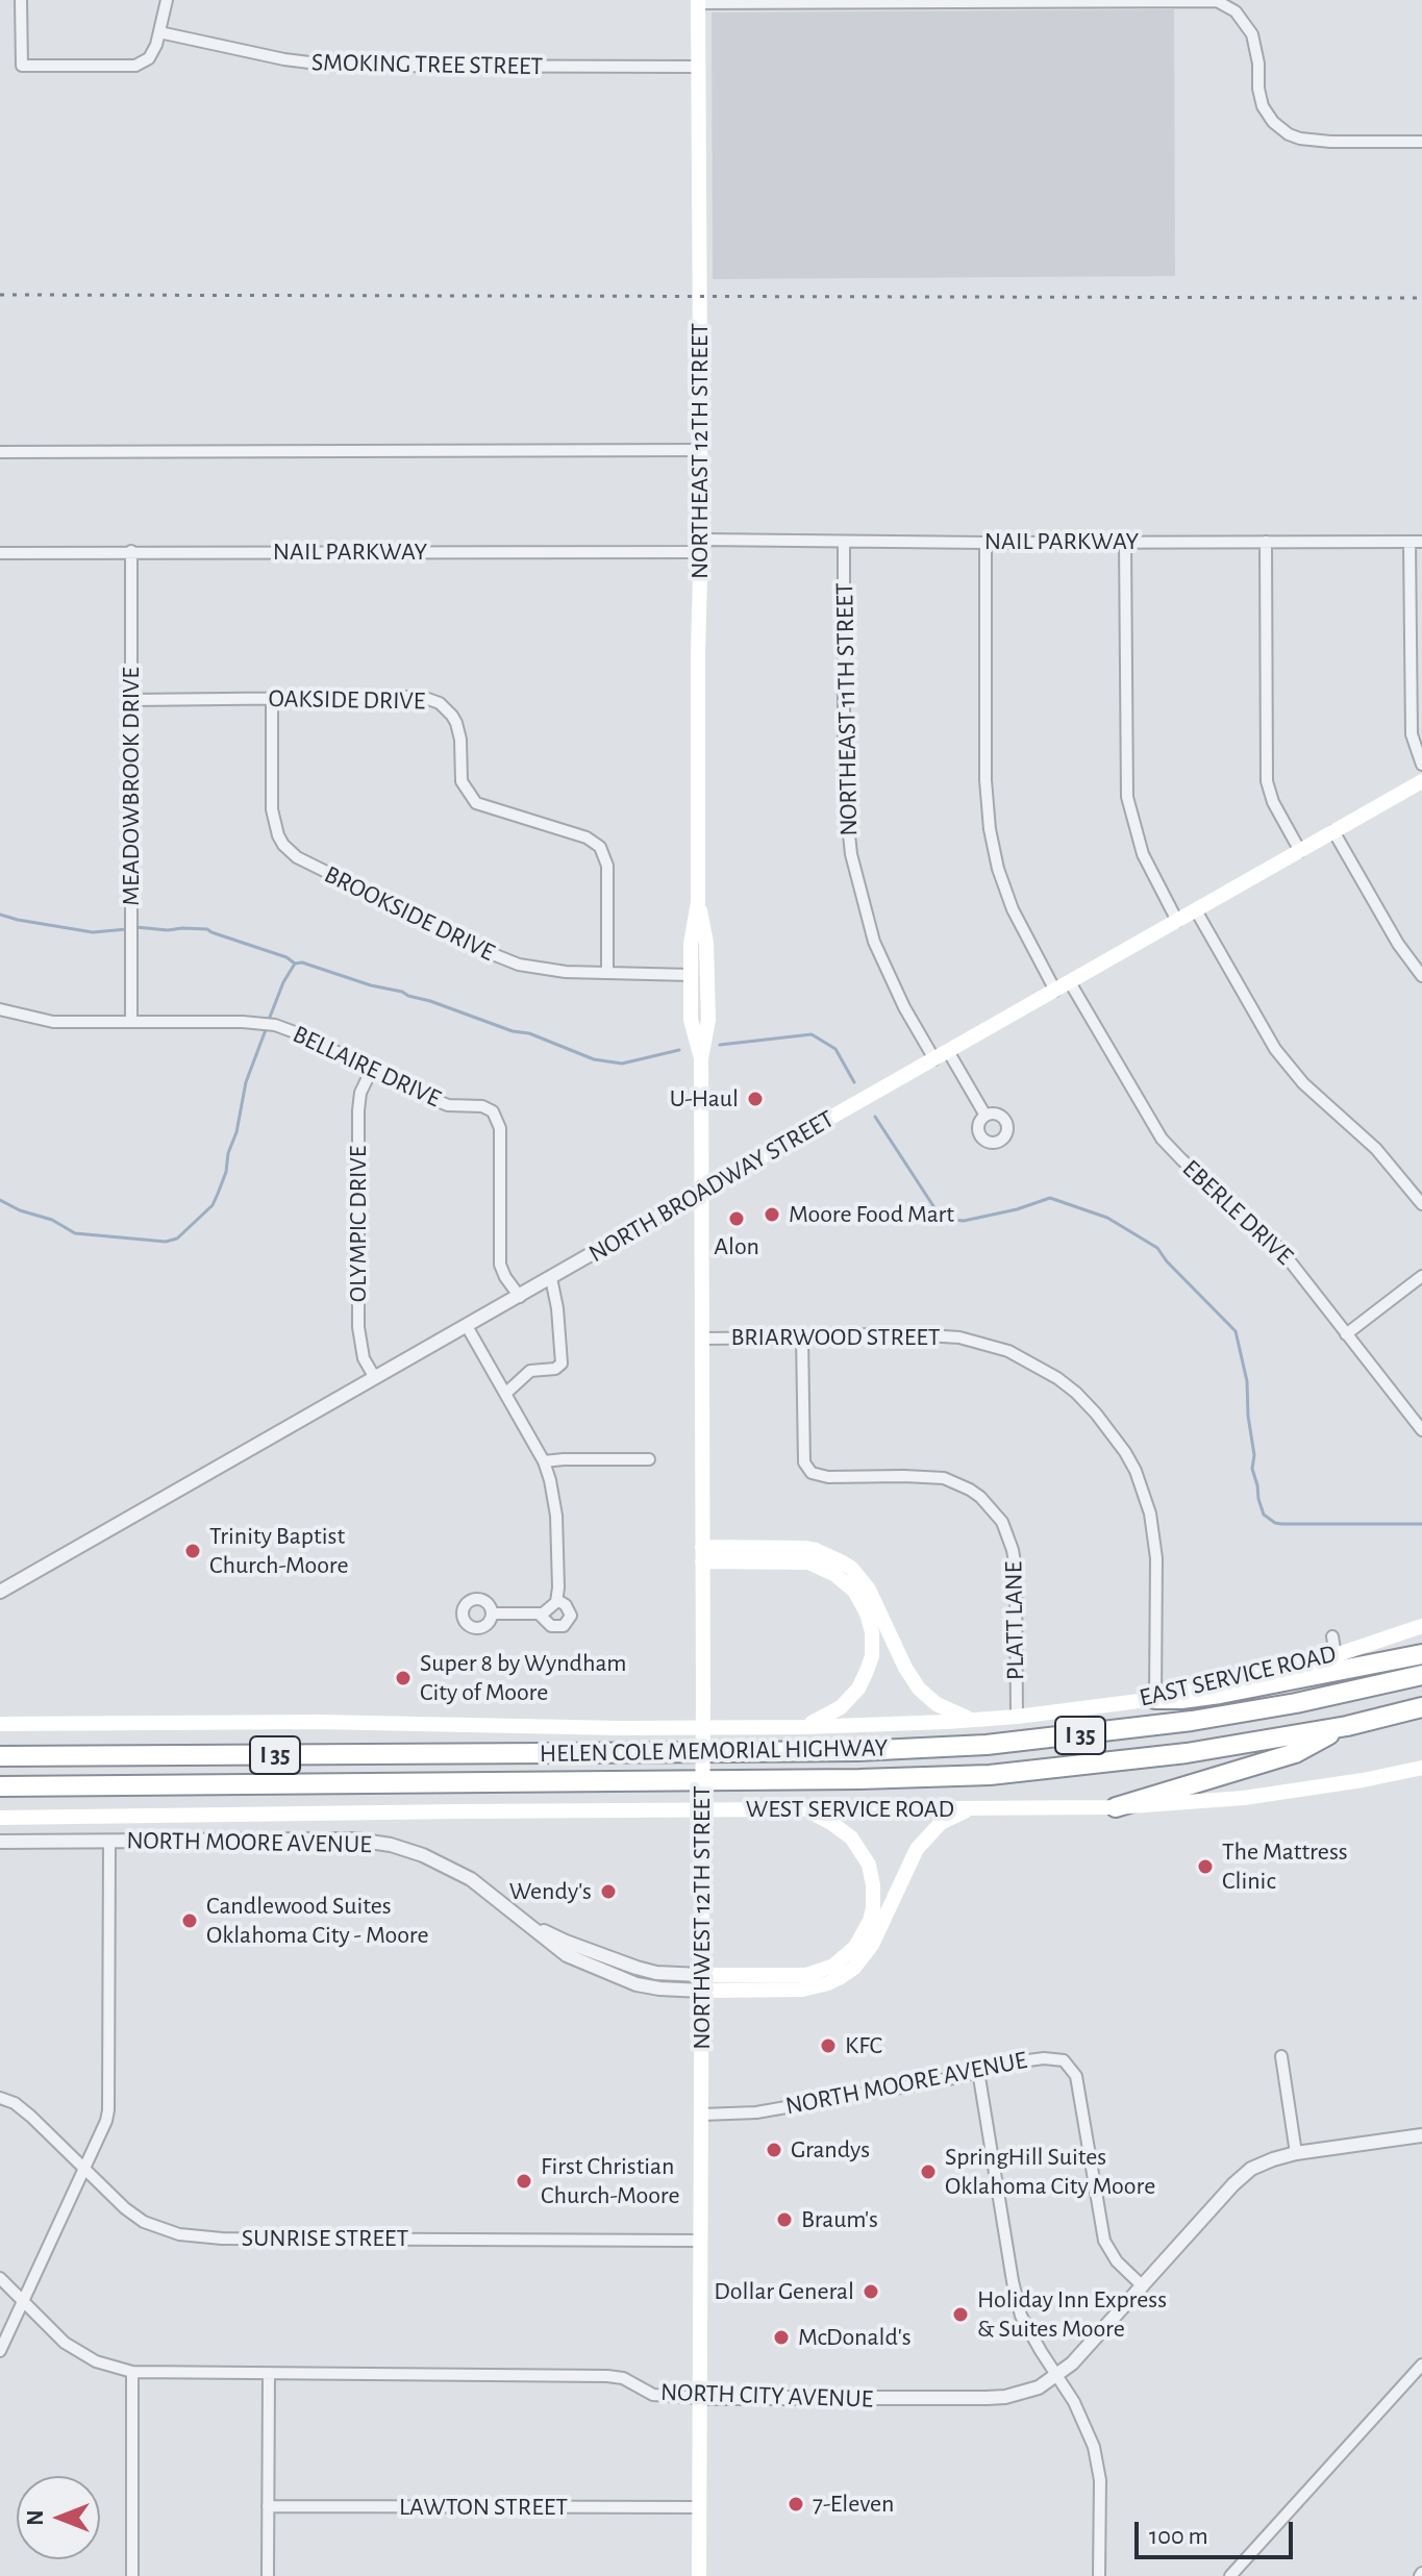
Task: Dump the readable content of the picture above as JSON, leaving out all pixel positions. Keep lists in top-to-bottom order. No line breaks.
{"streets":{"highway":["I 35","HELEN COLE MEMORIAL HIGHWAY"],"main road":["NORTHEAST 12TH STREET","NORTH BROADWAY STREET","EAST SERVICE ROAD","WEST SERVICE ROAD","NORTHWEST 12TH STREET"],"street":["SMOKING TREE STREET","NAIL PARKWAY","OAKSIDE DRIVE","NORTHEAST 11TH STREET","MEADOWBROOK DRIVE","BROOKSIDE DRIVE","BELLAIRE DRIVE","EBERLE DRIVE","OLYMPIC DRIVE","BRIARWOOD STREET","PLATT LANE","NORTH MOORE AVENUE","SUNRISE STREET","NORTH CITY AVENUE","LAWTON STREET"]},"crossings":[["SMOKING TREE STREET","NORTHEAST 12TH STREET"],["NORTHEAST 12TH STREET","NAIL PARKWAY"],["NORTHEAST 12TH STREET","BROOKSIDE DRIVE"],["NORTHEAST 12TH STREET","NORTHWEST 12TH STREET"],["NAIL PARKWAY","NORTHEAST 11TH STREET"],["NAIL PARKWAY","MEADOWBROOK DRIVE"],["OAKSIDE DRIVE","MEADOWBROOK DRIVE"],["OAKSIDE DRIVE","BROOKSIDE DRIVE"],["NORTHEAST 11TH STREET","NORTH BROADWAY STREET"],["MEADOWBROOK DRIVE","BELLAIRE DRIVE"],["BELLAIRE DRIVE","NORTH BROADWAY STREET"],["BELLAIRE DRIVE","OLYMPIC DRIVE"],["NORTH BROADWAY STREET","EBERLE DRIVE"],["NORTH BROADWAY STREET","OLYMPIC DRIVE"],["NORTH BROADWAY STREET","NORTHWEST 12TH STREET"],["BRIARWOOD STREET","PLATT LANE"],["BRIARWOOD STREET","EAST SERVICE ROAD"],["BRIARWOOD STREET","NORTHWEST 12TH STREET"],["PLATT LANE","EAST SERVICE ROAD"],["NORTH MOORE AVENUE","NORTHWEST 12TH STREET"],["NORTH MOORE AVENUE","NORTH CITY AVENUE"],["NORTHWEST 12TH STREET","SUNRISE STREET"],["NORTHWEST 12TH STREET","NORTH CITY AVENUE"],["NORTHWEST 12TH STREET","LAWTON STREET"]],"places":["U-Haul","Moore Food Mart","Alon","Trinity Baptist Church-Moore","Super 8 by Wyndham City of Moore","The Mattress Clinic","Wendy's","Candlewood Suites Oklahoma City - Moore","KFC","Grandys","SpringHill Suites Oklahoma City Moore","First Christian Church-Moore","Braum's","Dollar General","Holiday Inn Express & Suites Moore","McDonald's","7-Eleven"],"scale_bar":"100 m","north":"left"}
